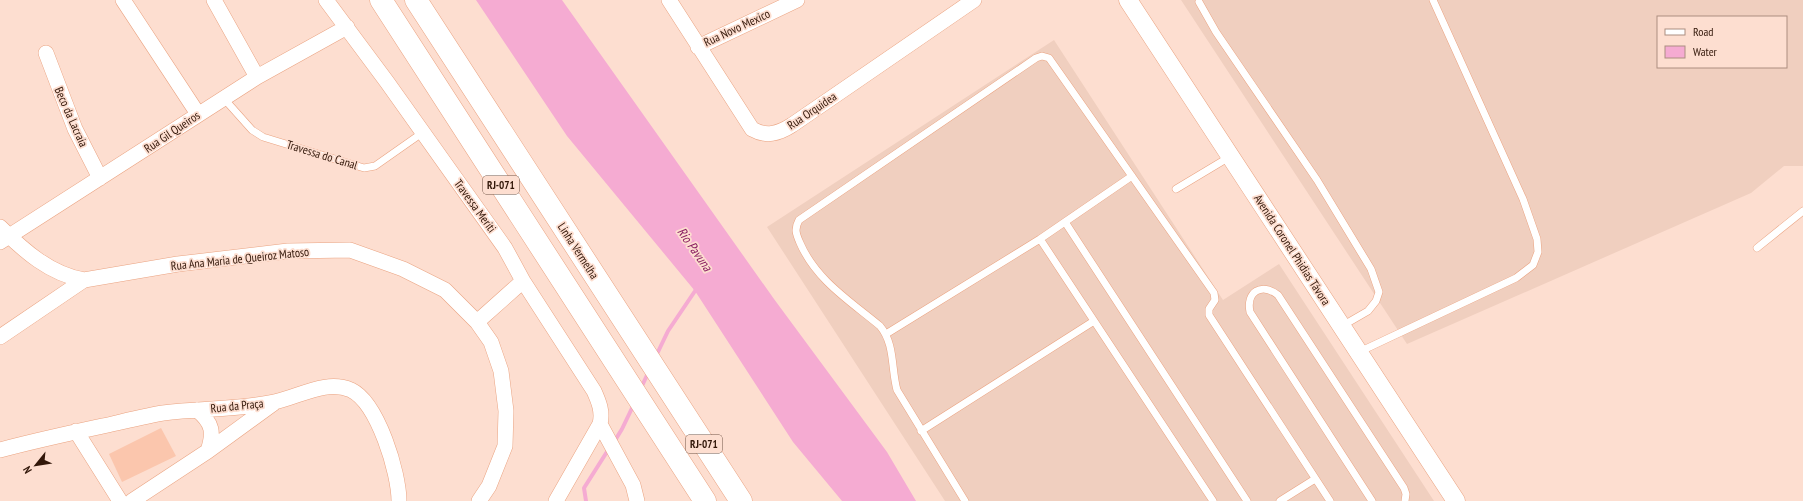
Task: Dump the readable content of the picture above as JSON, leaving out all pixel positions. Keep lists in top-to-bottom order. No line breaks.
{"streets":{"highway":["RJ-071","Linha Vermelha"],"street":["Rua Novo Mexico","Rua Orquidea","Beco da Lacraia","Rua Gil Queiros","Travessa Meriti","Avenida Coronel Phidias Távora","Rua Ana Maria de Queiroz Matoso","Rua da Praça"],"lane":["Travessa do Canal"]},"crossings":[["Rua Novo Mexico","Rua Orquidea"],["Beco da Lacraia","Rua Gil Queiros"],["Rua Gil Queiros","Travessa Meriti"],["Travessa do Canal","Travessa Meriti"]],"water":["Rio Pavuna"],"legend":["Road","Water"],"north":"bottom left"}
